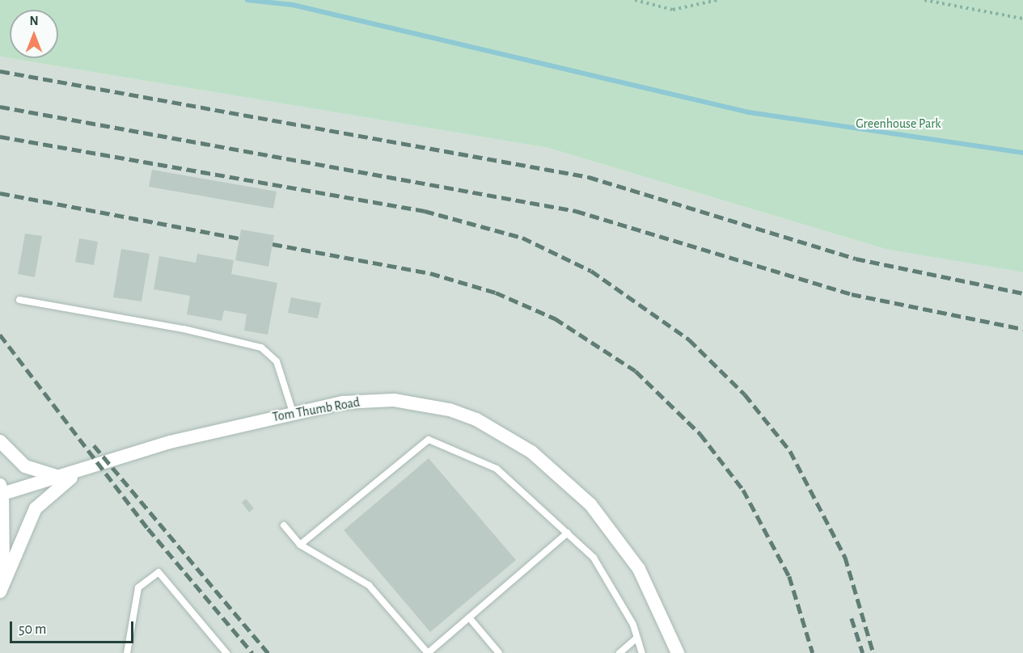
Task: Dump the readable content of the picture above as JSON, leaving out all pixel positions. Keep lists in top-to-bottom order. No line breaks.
{"streets":{"street":["Tom Thumb Road"]},"parks":["Greenhouse Park"],"scale_bar":"50 m","north":"top"}
